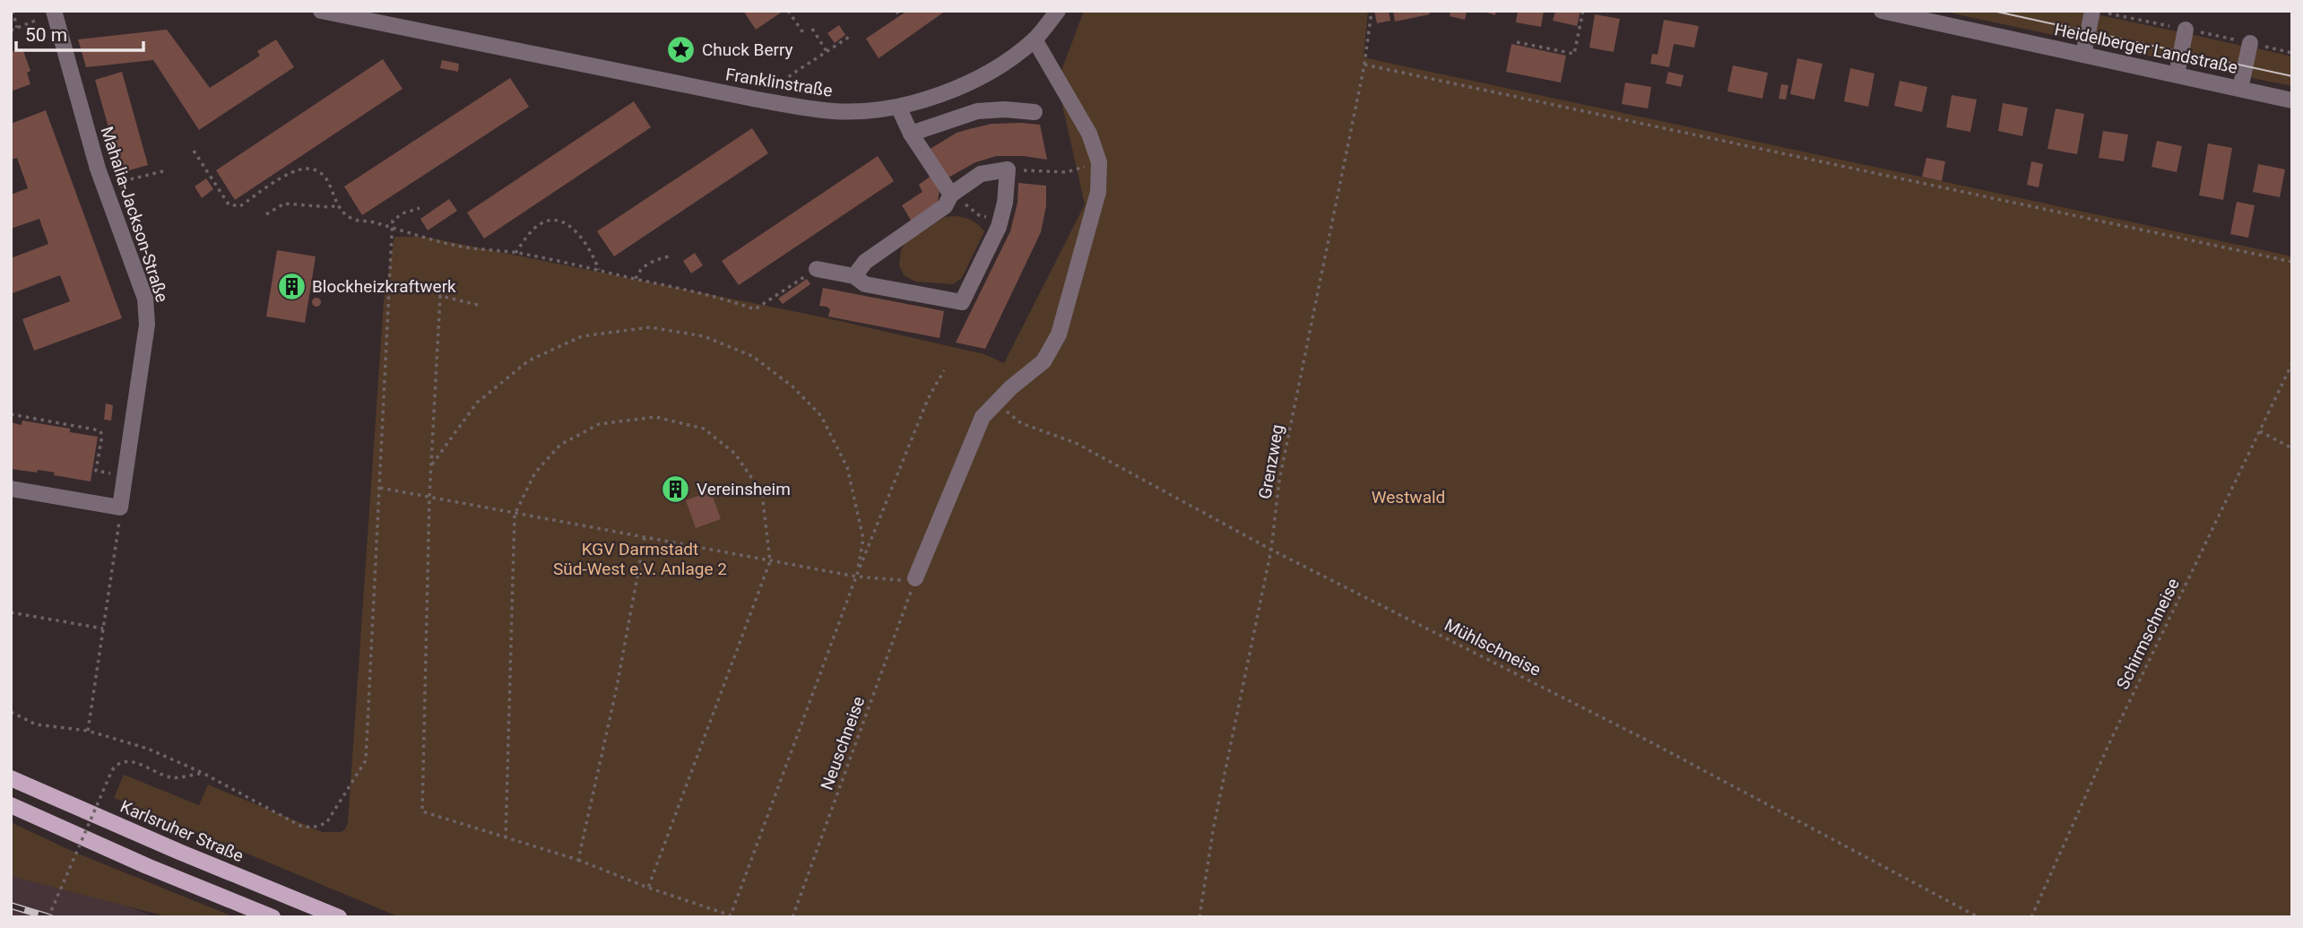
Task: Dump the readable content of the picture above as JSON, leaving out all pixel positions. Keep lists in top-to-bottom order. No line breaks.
{"streets":{"main road":["Karlsruher Straße"],"street":["Heidelberger Landstraße","Franklinstraße","Mahalia-Jackson-Straße"],"path":["Grenzweg","Schirmschneise","Mühlschneise","Neuschneise"]},"crossings":[["Grenzweg","Mühlschneise"]],"parks":["Westwald","KGV Darmstadt Süd-West e.V. Anlage 2"],"places":{"place":["Chuck Berry"],"building":["Blockheizkraftwerk","Vereinsheim"]},"scale_bar":"50 m"}
